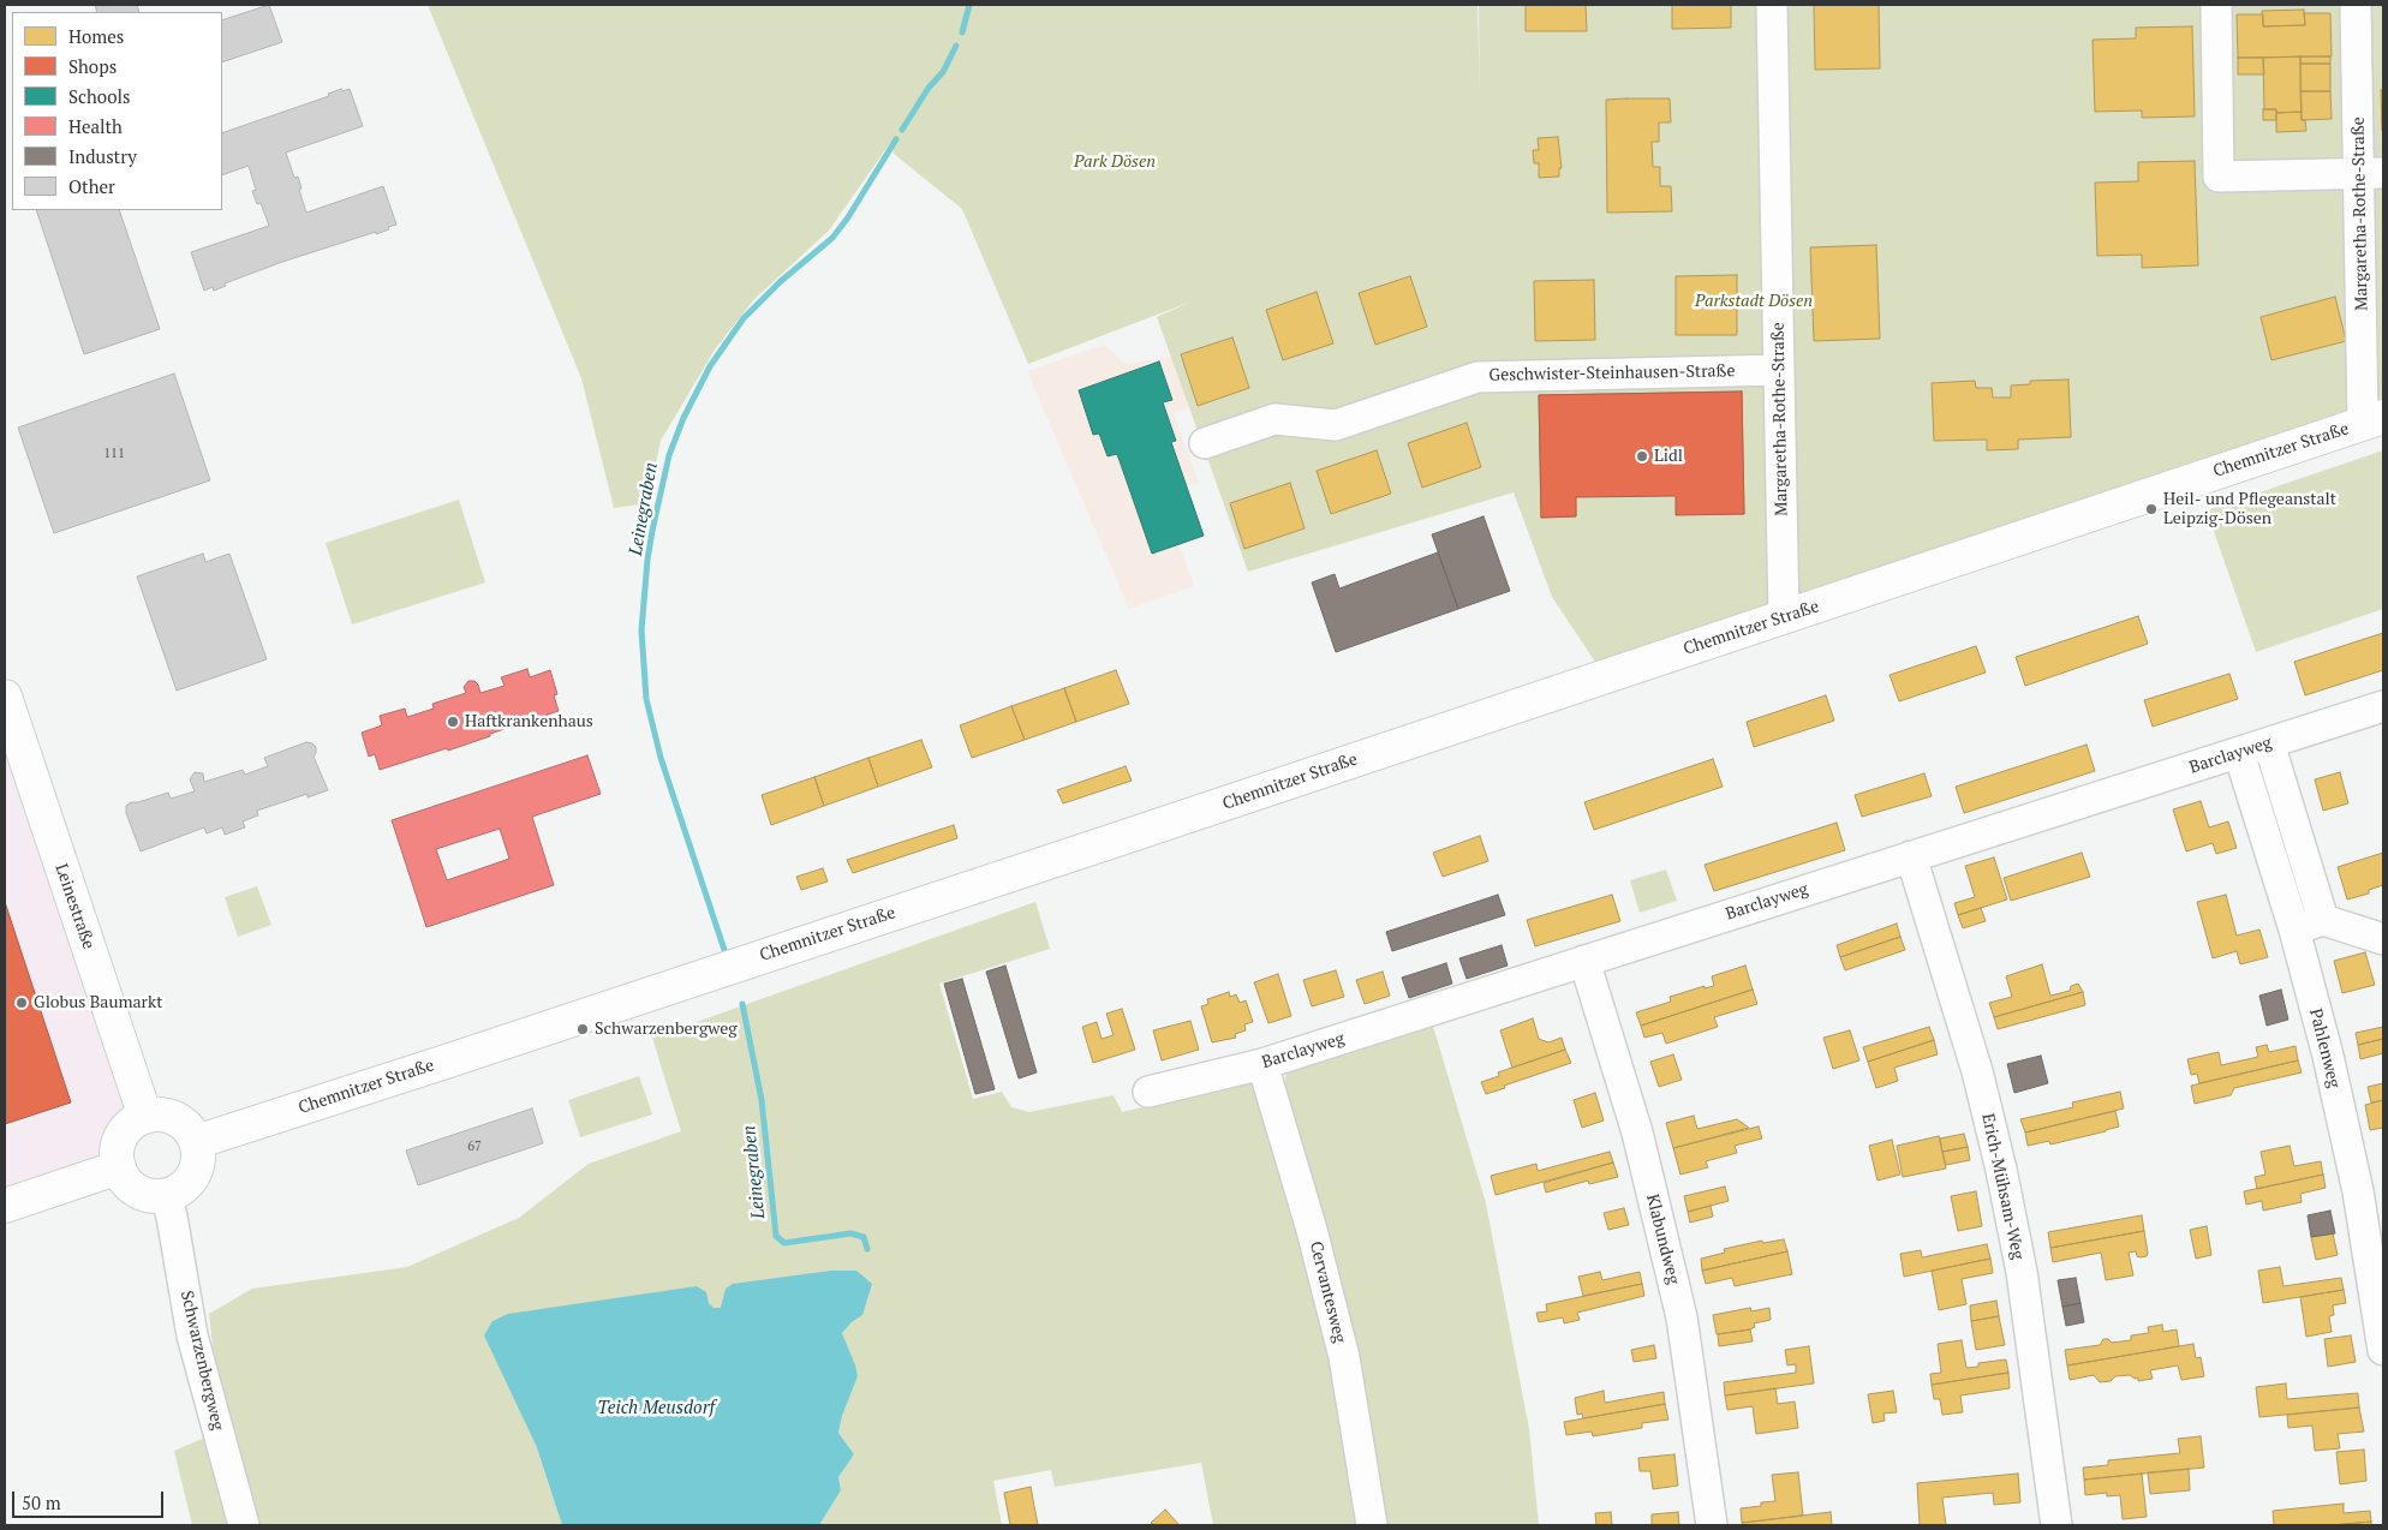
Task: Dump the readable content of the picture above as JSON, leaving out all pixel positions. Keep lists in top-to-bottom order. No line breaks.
{"streets":{"main road":["Chemnitzer Straße","Leinestraße"],"street":["Margaretha-Rothe-Straße","Geschwister-Steinhausen-Straße","Barclayweg","Pahlenweg","Erich-Mühsam-Weg","Klabundweg","Cervantesweg","Schwarzenbergweg"]},"crossings":[["Margaretha-Rothe-Straße","Geschwister-Steinhausen-Straße"],["Margaretha-Rothe-Straße","Chemnitzer Straße"],["Chemnitzer Straße","Leinestraße"],["Chemnitzer Straße","Schwarzenbergweg"],["Barclayweg","Pahlenweg"],["Barclayweg","Erich-Mühsam-Weg"],["Barclayweg","Klabundweg"],["Barclayweg","Cervantesweg"],["Leinestraße","Schwarzenbergweg"]],"water":["Leinegraben","Teich Meusdorf"],"parks":["Park Dösen","Parkstadt Dösen"],"places":["Lidl","Heil- und Pflegeanstalt Leipzig-Dösen","Haftkrankenhaus","Globus Baumarkt","Schwarzenbergweg"],"house_numbers":["111","67"],"legend":["Homes","Shops","Schools","Health","Industry","Other"],"scale_bar":"50 m"}
